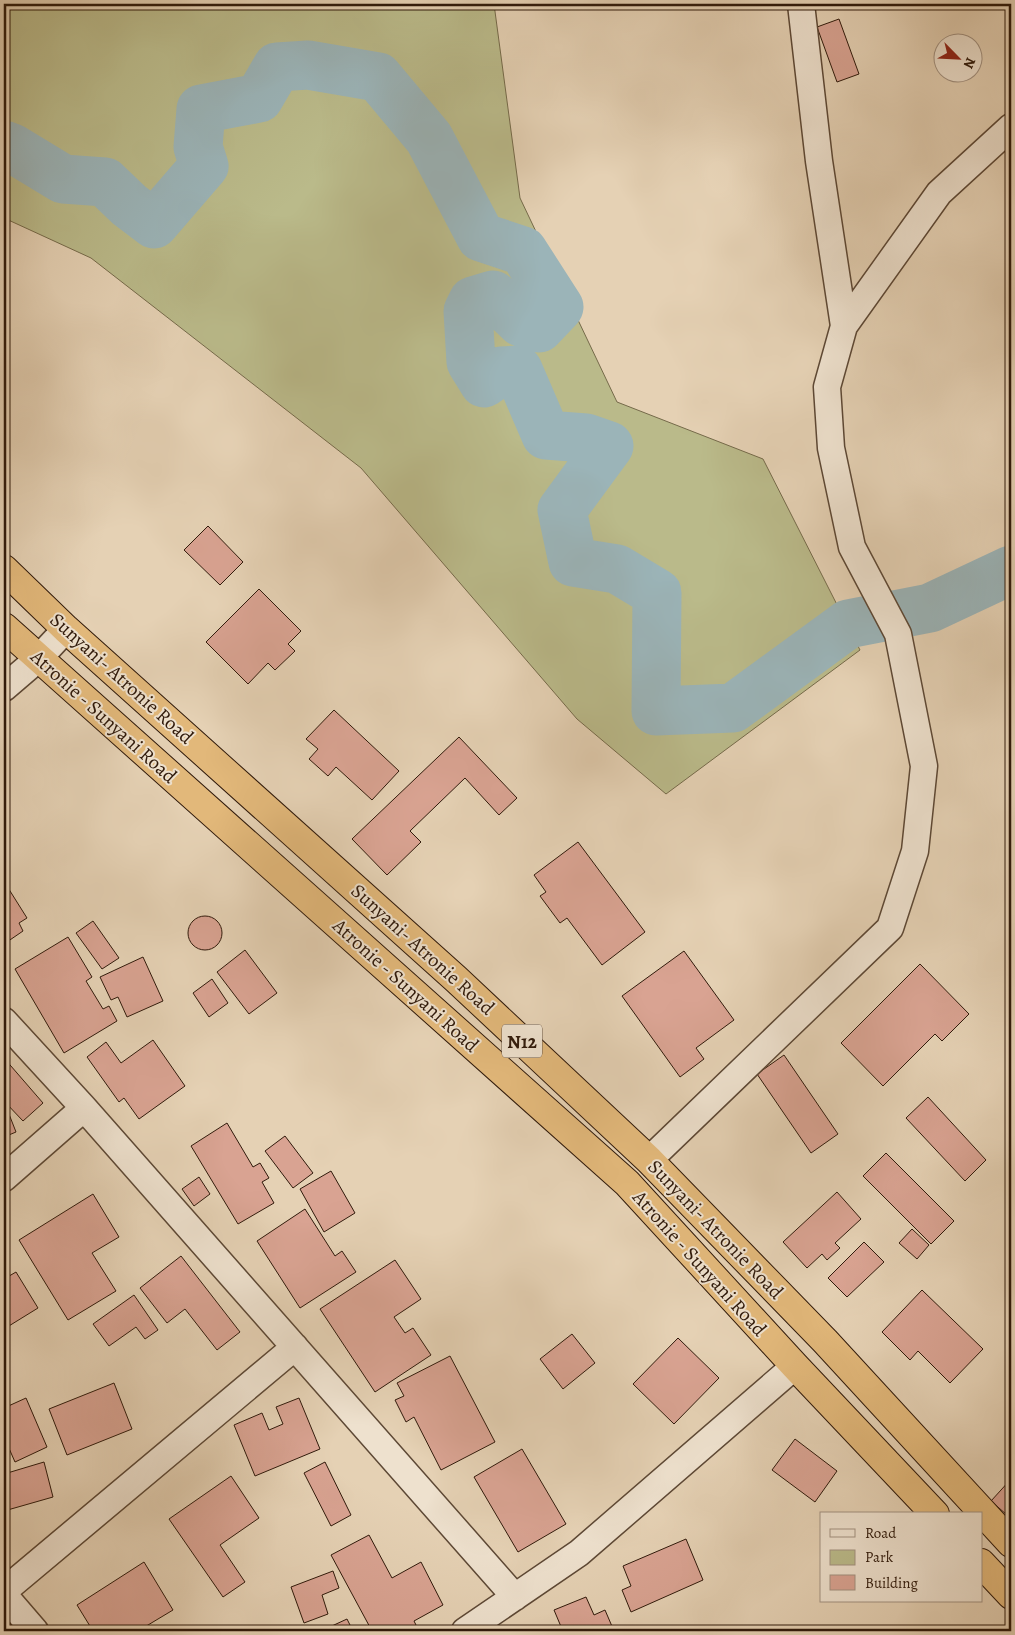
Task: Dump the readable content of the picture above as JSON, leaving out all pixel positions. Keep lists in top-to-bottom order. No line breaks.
{"streets":{"highway":["Sunyani- Atronie Road","Atronie - Sunyani Road","N12"]},"legend":["Road","Park","Building"],"north":"bottom right"}
